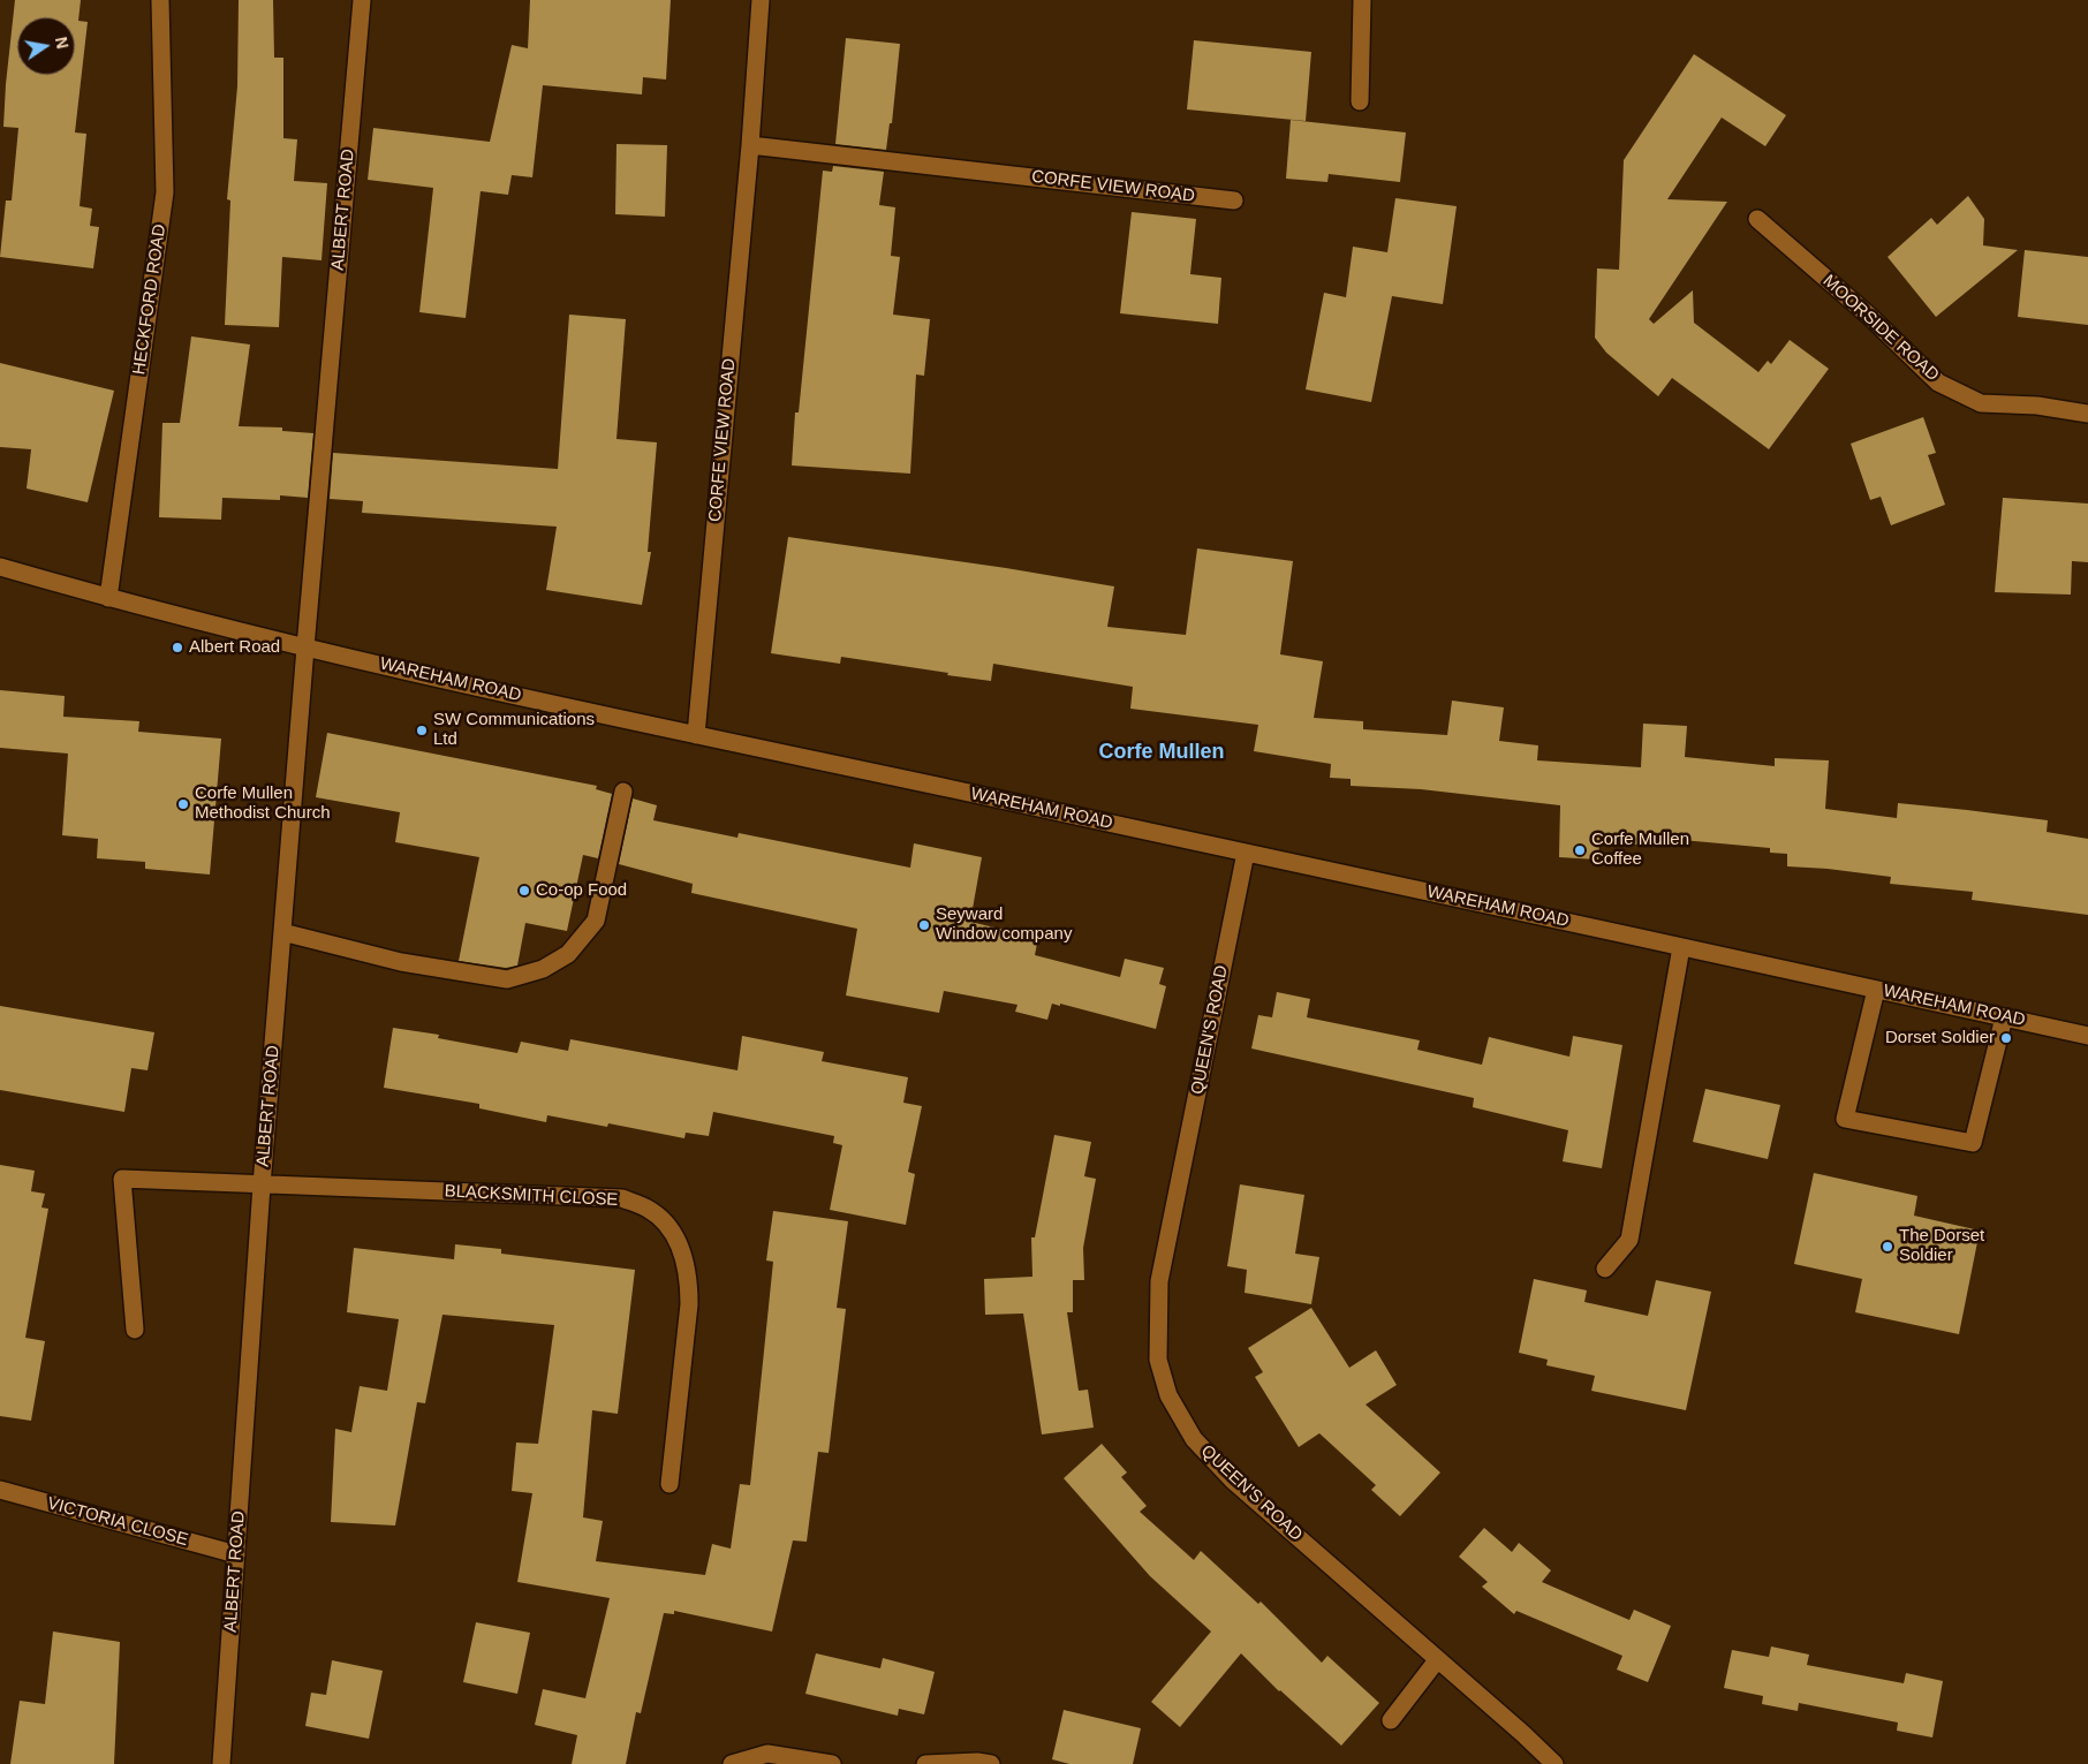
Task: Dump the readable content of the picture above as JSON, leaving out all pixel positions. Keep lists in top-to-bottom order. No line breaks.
{"streets":{"street":["CORFE VIEW ROAD","ALBERT ROAD","HECKFORD ROAD","MOORSIDE ROAD","WAREHAM ROAD","QUEEN'S ROAD","BLACKSMITH CLOSE","VICTORIA CLOSE"]},"crossings":[["CORFE VIEW ROAD","WAREHAM ROAD"],["ALBERT ROAD","WAREHAM ROAD"],["ALBERT ROAD","BLACKSMITH CLOSE"],["ALBERT ROAD","VICTORIA CLOSE"],["HECKFORD ROAD","WAREHAM ROAD"],["WAREHAM ROAD","QUEEN'S ROAD"]],"districts":["Corfe Mullen"],"places":["Albert Road","SW Communications Ltd","Corfe Mullen Methodist Church","Corfe Mullen Coffee","Co-op Food","Seyward Window company","Dorset Soldier","The Dorset Soldier"],"north":"right"}
